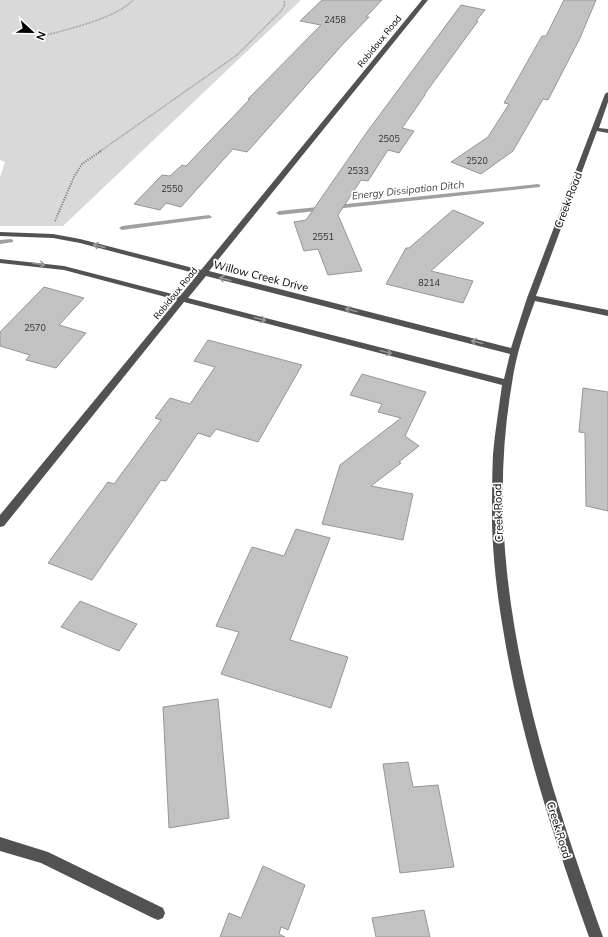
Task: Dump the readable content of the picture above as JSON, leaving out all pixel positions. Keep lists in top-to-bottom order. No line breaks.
{"streets":{"street":["Robidoux Road","Creek Road","Willow Creek Drive"]},"crossings":[["Robidoux Road","Willow Creek Drive"],["Creek Road","Willow Creek Drive"]],"water":["Energy Dissipation Ditch"],"house_numbers":["2458","2505","2520","2533","2550","2551","8214","2570"],"north":"right"}
